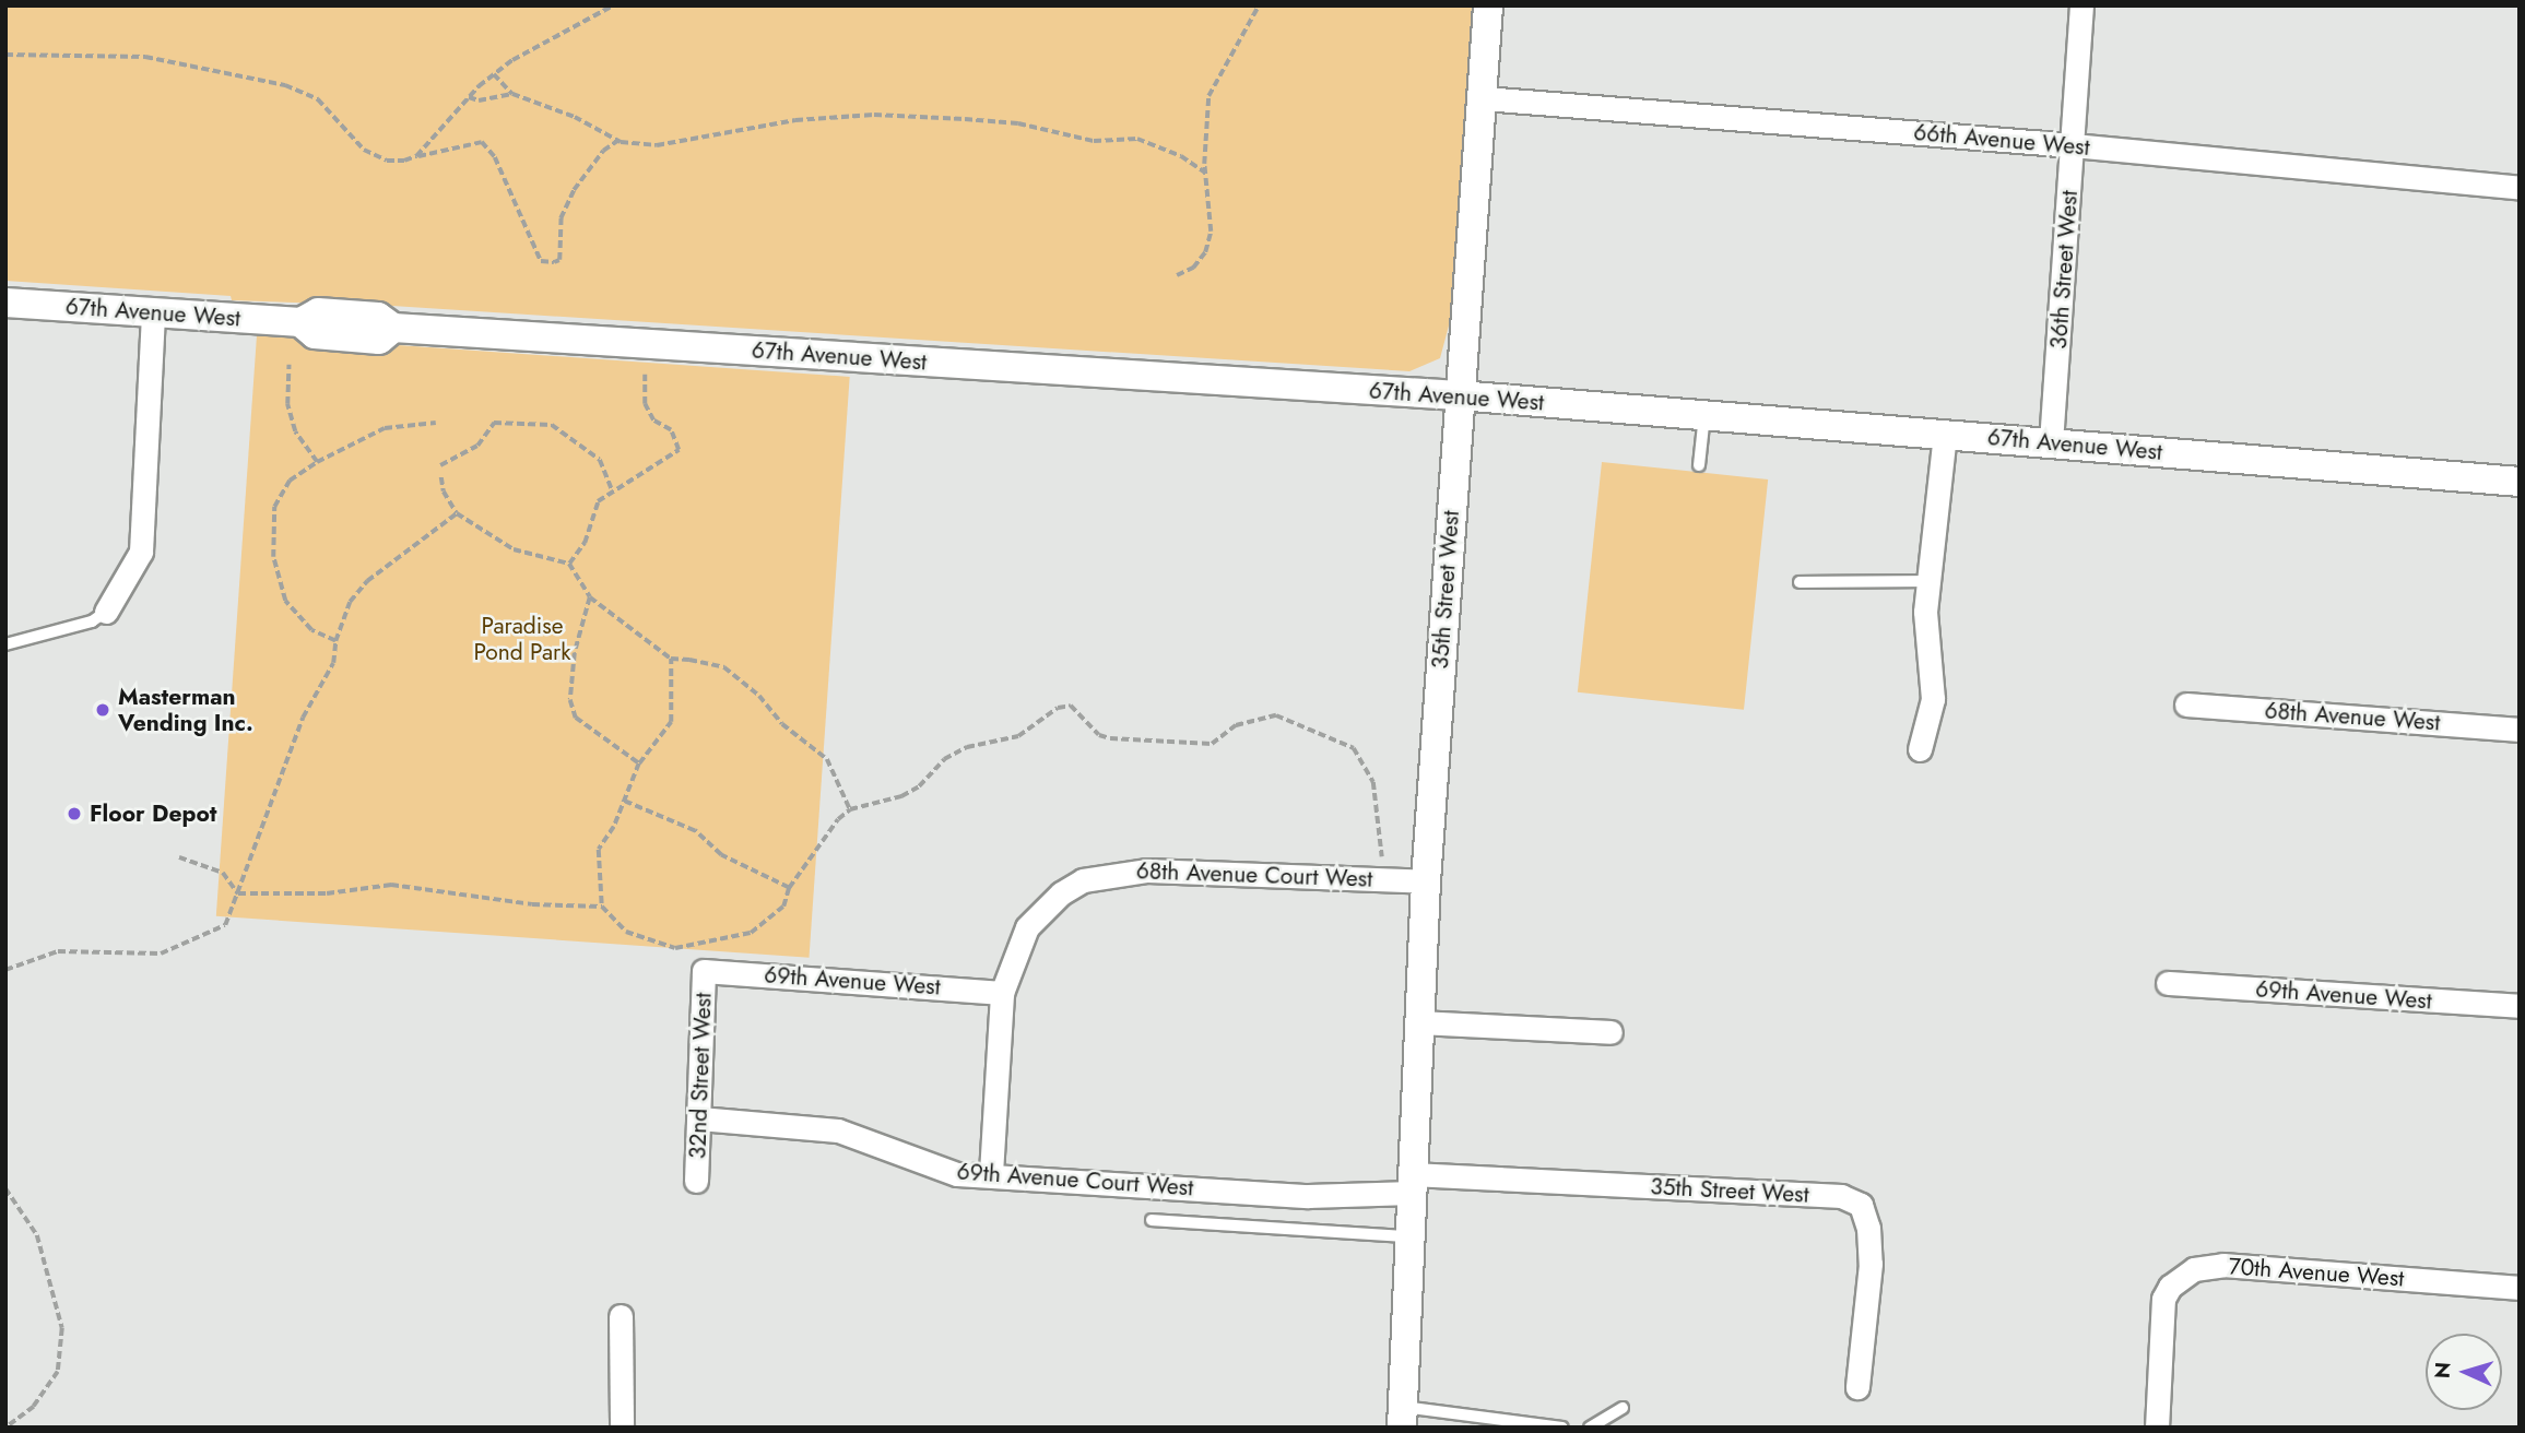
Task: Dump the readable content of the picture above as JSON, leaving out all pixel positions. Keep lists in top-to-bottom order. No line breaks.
{"streets":{"street":["66th Avenue West","36th Street West","67th Avenue West","35th Street West","68th Avenue West","68th Avenue Court West","69th Avenue West","32nd Street West","69th Avenue Court West","70th Avenue West"]},"crossings":[["66th Avenue West","36th Street West"],["66th Avenue West","35th Street West"],["36th Street West","67th Avenue West"],["67th Avenue West","35th Street West"],["35th Street West","68th Avenue Court West"],["35th Street West","69th Avenue Court West"],["68th Avenue Court West","69th Avenue West"],["69th Avenue West","32nd Street West"],["32nd Street West","69th Avenue Court West"]],"parks":["Paradise Pond Park"],"places":["Masterman Vending Inc.","Floor Depot"],"north":"left"}
